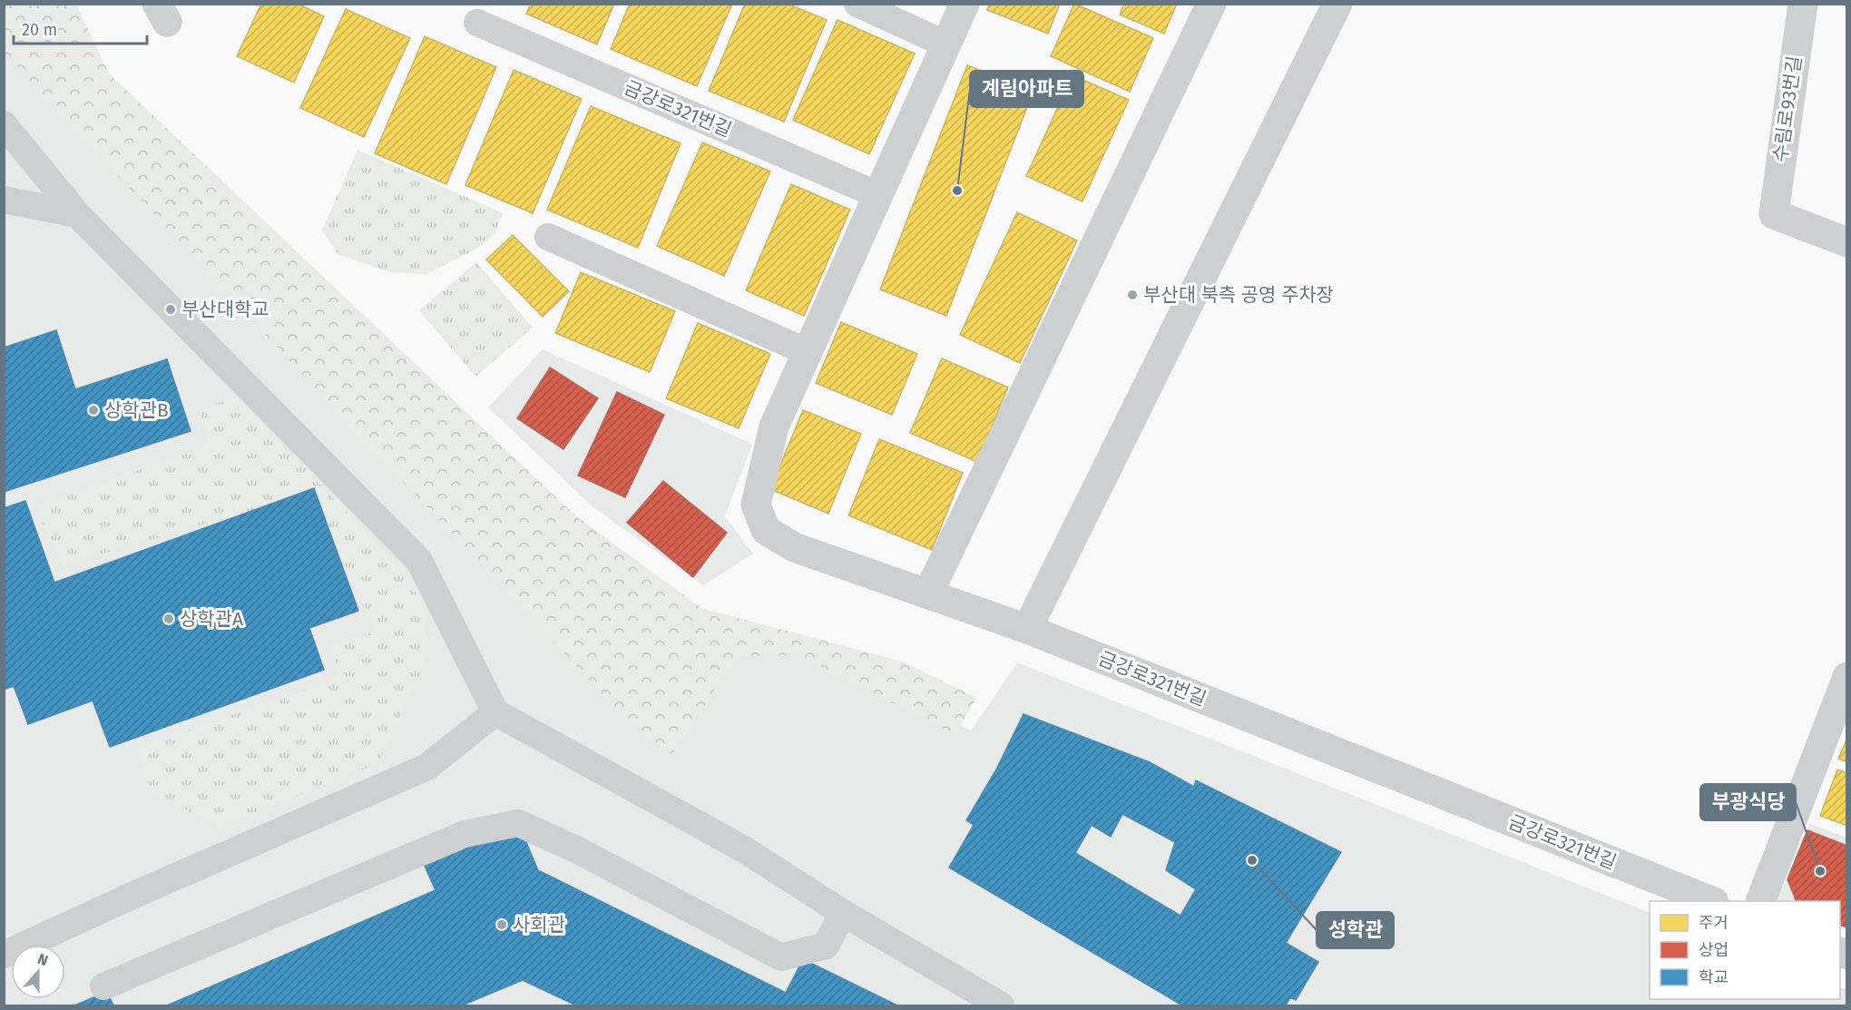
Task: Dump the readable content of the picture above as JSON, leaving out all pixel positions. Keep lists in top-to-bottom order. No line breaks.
{"streets":{"street":["금강로321번길","수림로93번길"]},"places":["계림아파트","부산대 북측 공영 주차장","부산대학교","상학관B","상학관A","성학관","부광식당","사회관"],"legend":["주거","상업","학교"],"scale_bar":"20 m","north":"top"}
